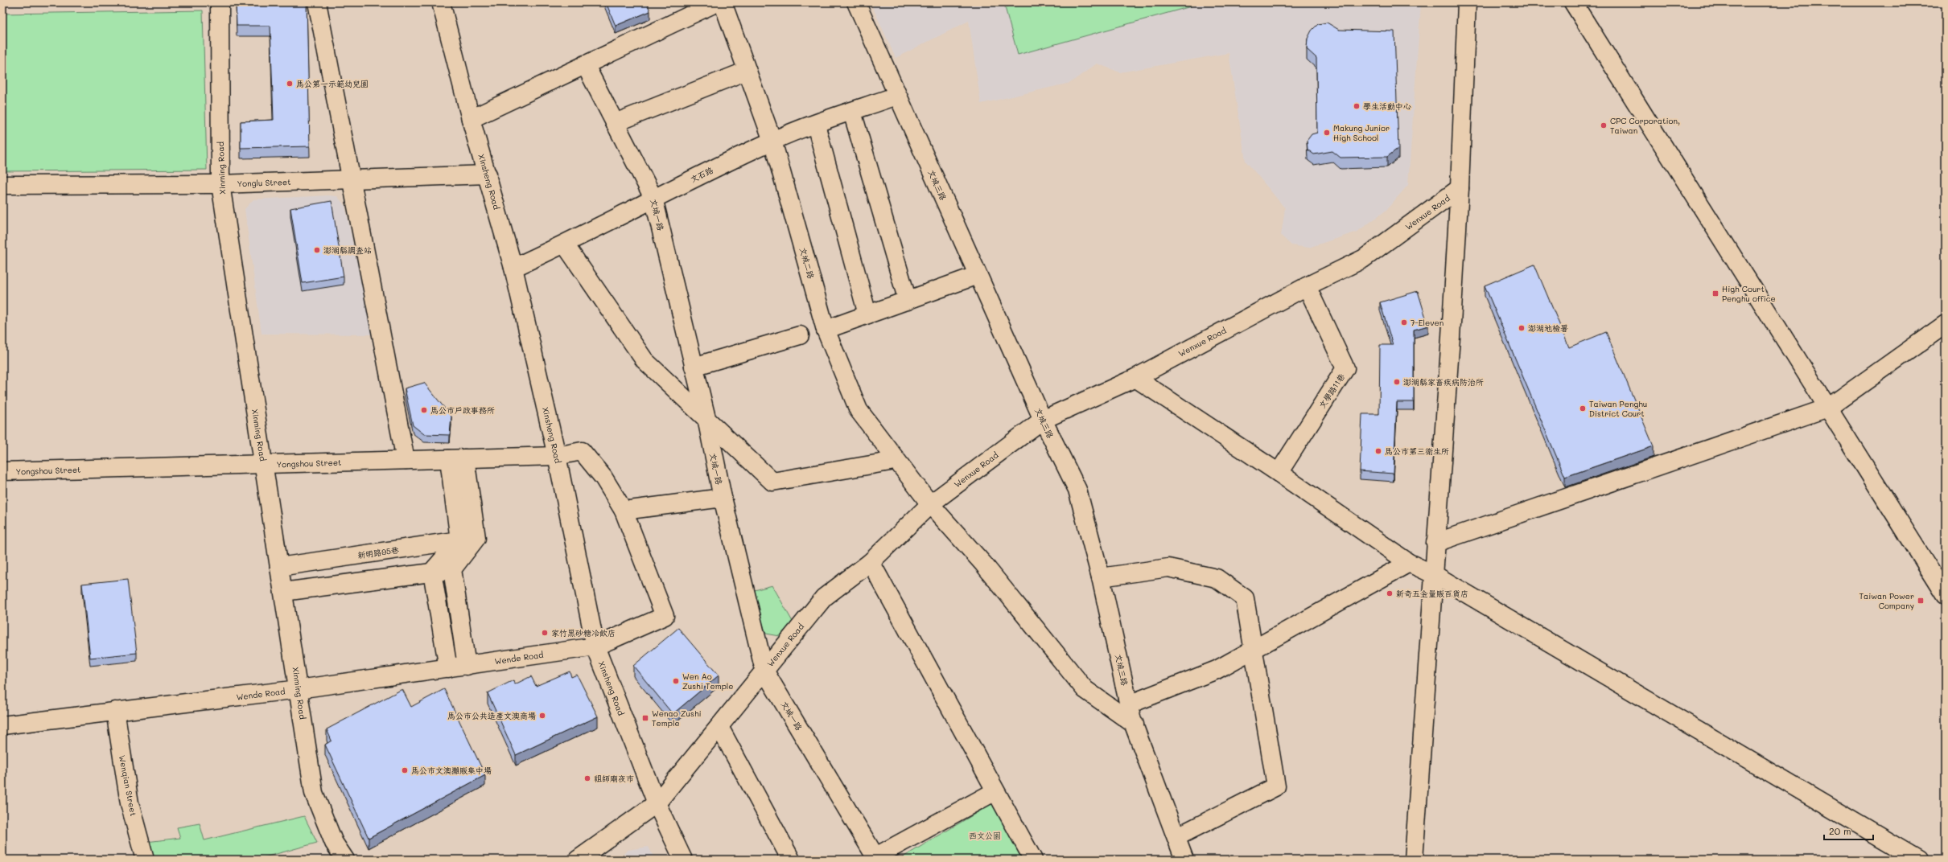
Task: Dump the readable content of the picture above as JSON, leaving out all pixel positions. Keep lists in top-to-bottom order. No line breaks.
{"streets":{"street":["Xinming Road","文石路","Xinsheng Road","Yonglu Street","文城三路","Wenxue Road","文城一路","文城二路","文學路11巷","Yongshou Street","新明路95巷","Wende Road","Wenqian Street"]},"crossings":[["Xinming Road","Yonglu Street"],["Xinming Road","Yongshou Street"],["Xinming Road","新明路95巷"],["Xinming Road","Wende Road"],["文石路","Xinsheng Road"],["文石路","文城三路"],["文石路","文城一路"],["文石路","文城二路"],["Xinsheng Road","Yonglu Street"],["Xinsheng Road","Wenxue Road"],["Xinsheng Road","Yongshou Street"],["Xinsheng Road","Wende Road"],["文城三路","Wenxue Road"],["文城三路","文城二路"],["Wenxue Road","文城一路"],["Wenxue Road","文城二路"],["Wenxue Road","文學路11巷"],["Yongshou Street","Wende Road"],["Wende Road","Wenqian Street"]],"parks":["西文公園"],"places":{"other":["馬公第一示範幼兒園","學生活動中心","CPC Corporation, Taiwan","Makung Junior High School","澎湖縣調查站","7-Eleven","澎湖地檢署","澎湖縣家畜疾病防治所","Taiwan Penghu District Court","馬公市戶政事務所","馬公市第三衛生所","新奇五金量販百貨店","家竹黑砂糖冷飲店","Wen Ao Zushi Temple","馬公市公共造產文澳商場","馬公市文澳攤販集中場","祖師廟夜市"],"transit":["High Court Penghu office","Taiwan Power Company","Wenao Zushi Temple"]},"scale_bar":"20 m"}
